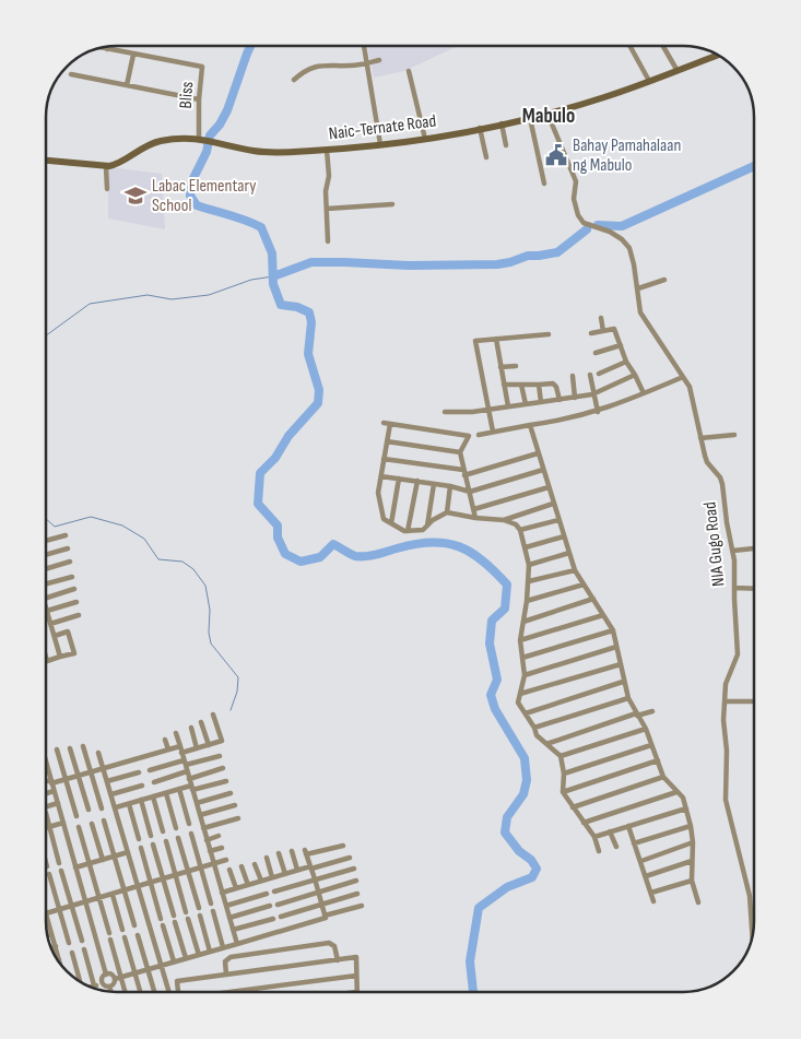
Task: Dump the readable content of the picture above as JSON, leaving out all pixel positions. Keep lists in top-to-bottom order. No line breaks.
{"streets":{"main road":["Naic-Ternate Road"],"street":["Bliss","NIA Gugo Road"]},"crossings":[["Bliss","Naic-Ternate Road"],["Naic-Ternate Road","NIA Gugo Road"]],"districts":["Mabulo"],"places":{"public building":["Bahay Pamahalaan ng Mabulo"],"school or university":["Labac Elementary School"]}}
